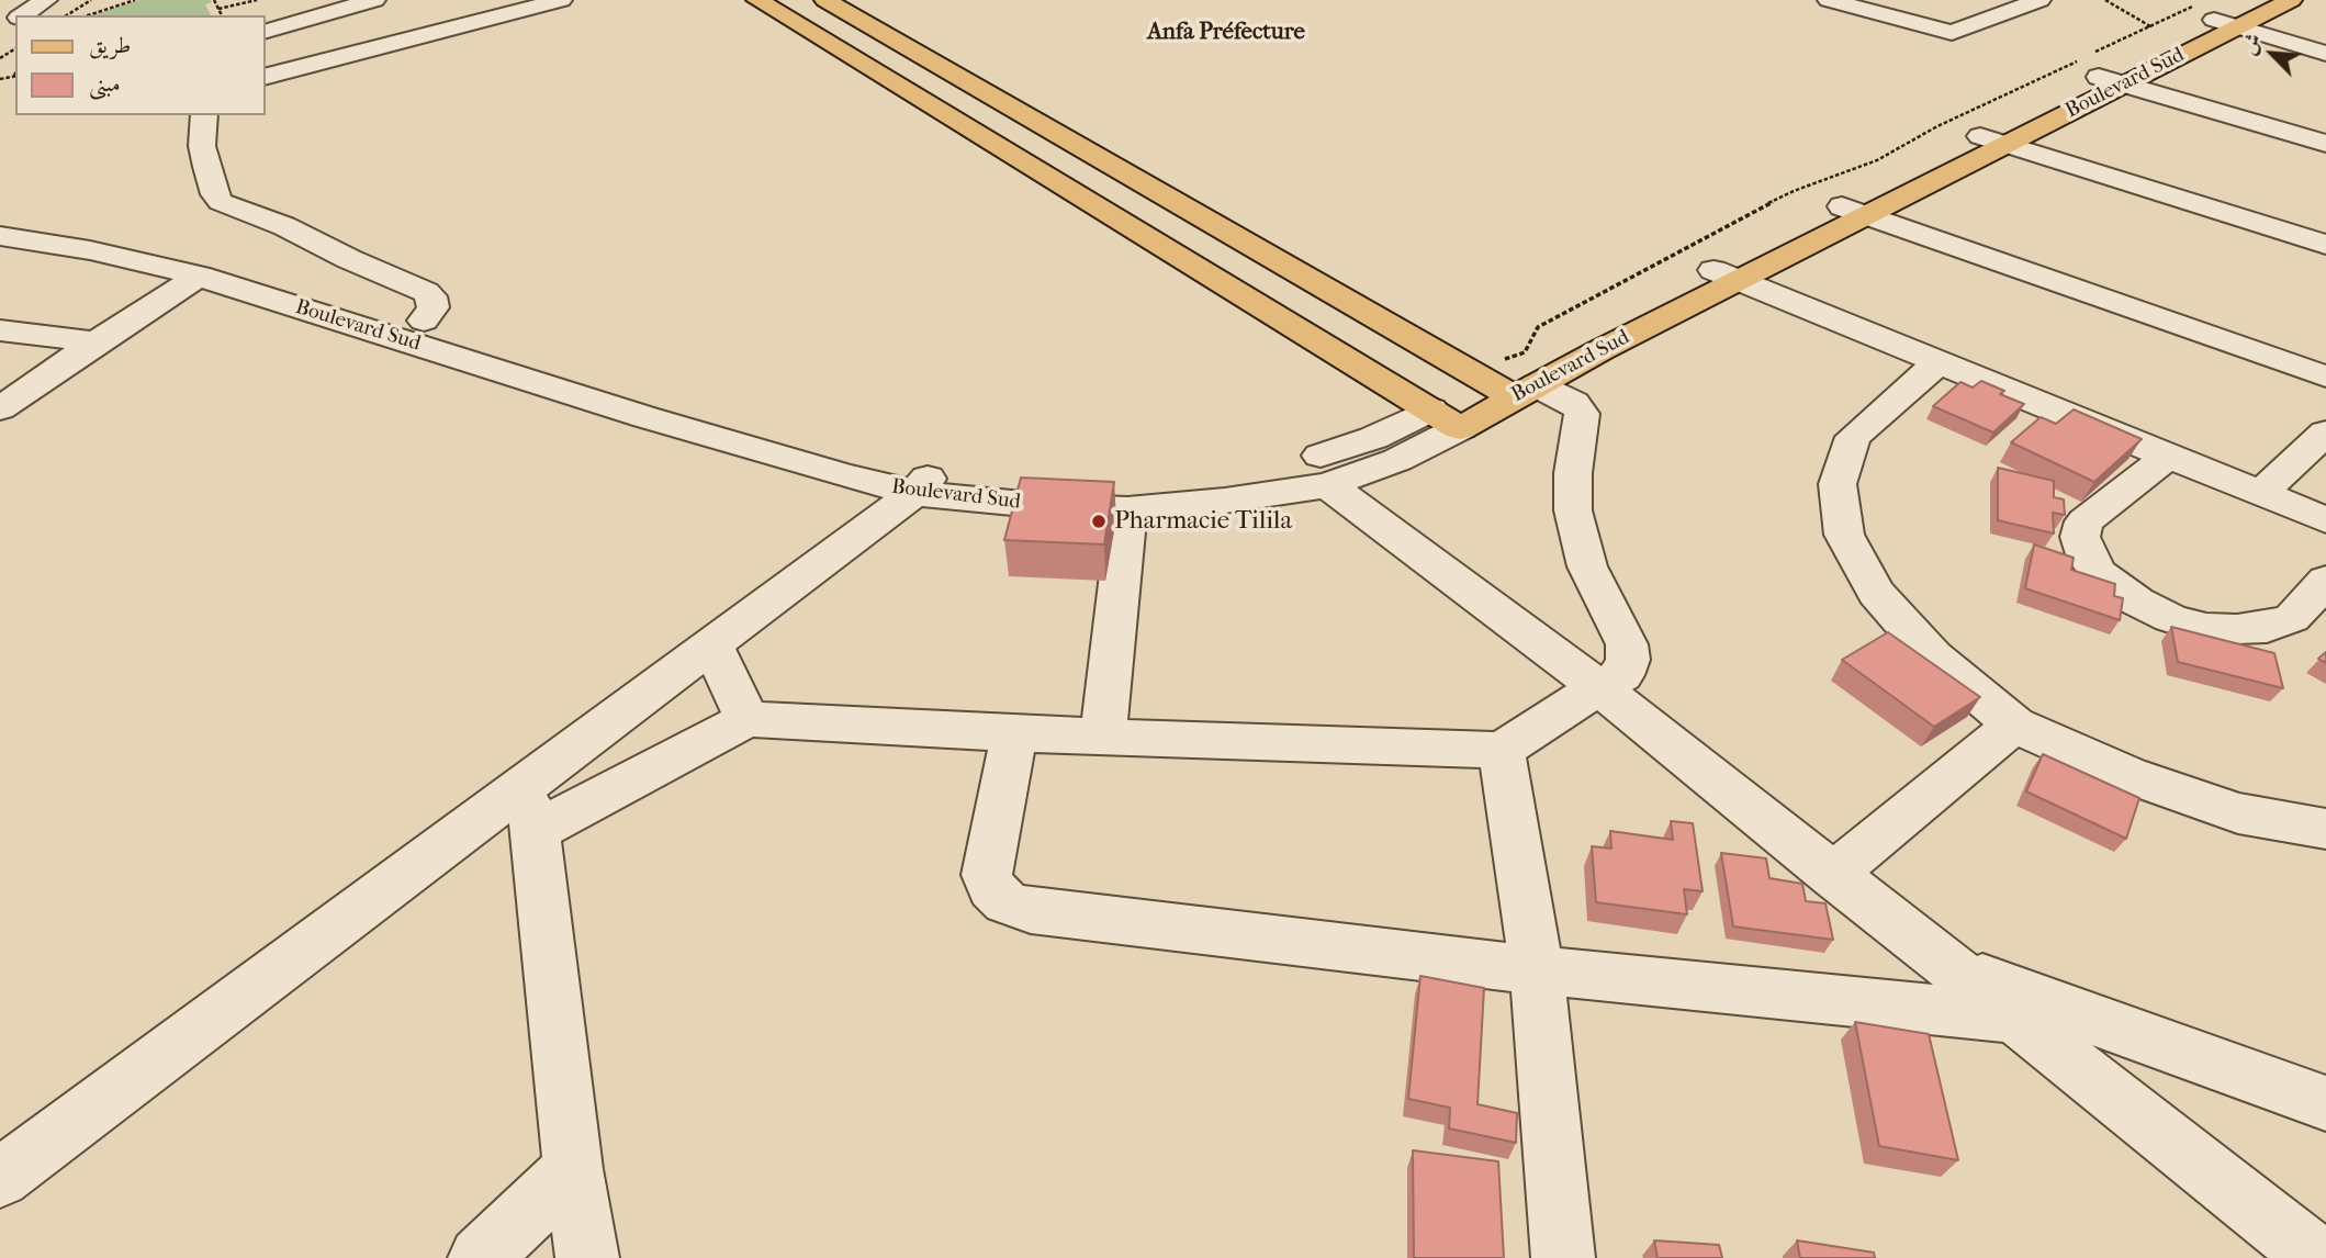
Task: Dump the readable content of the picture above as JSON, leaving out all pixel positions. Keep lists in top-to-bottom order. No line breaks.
{"streets":{"main road":["Boulevard Sud"]},"districts":["Anfa Préfecture"],"places":["Pharmacie Tilila"],"legend":["طريق","مبنى"],"north":"top left"}
